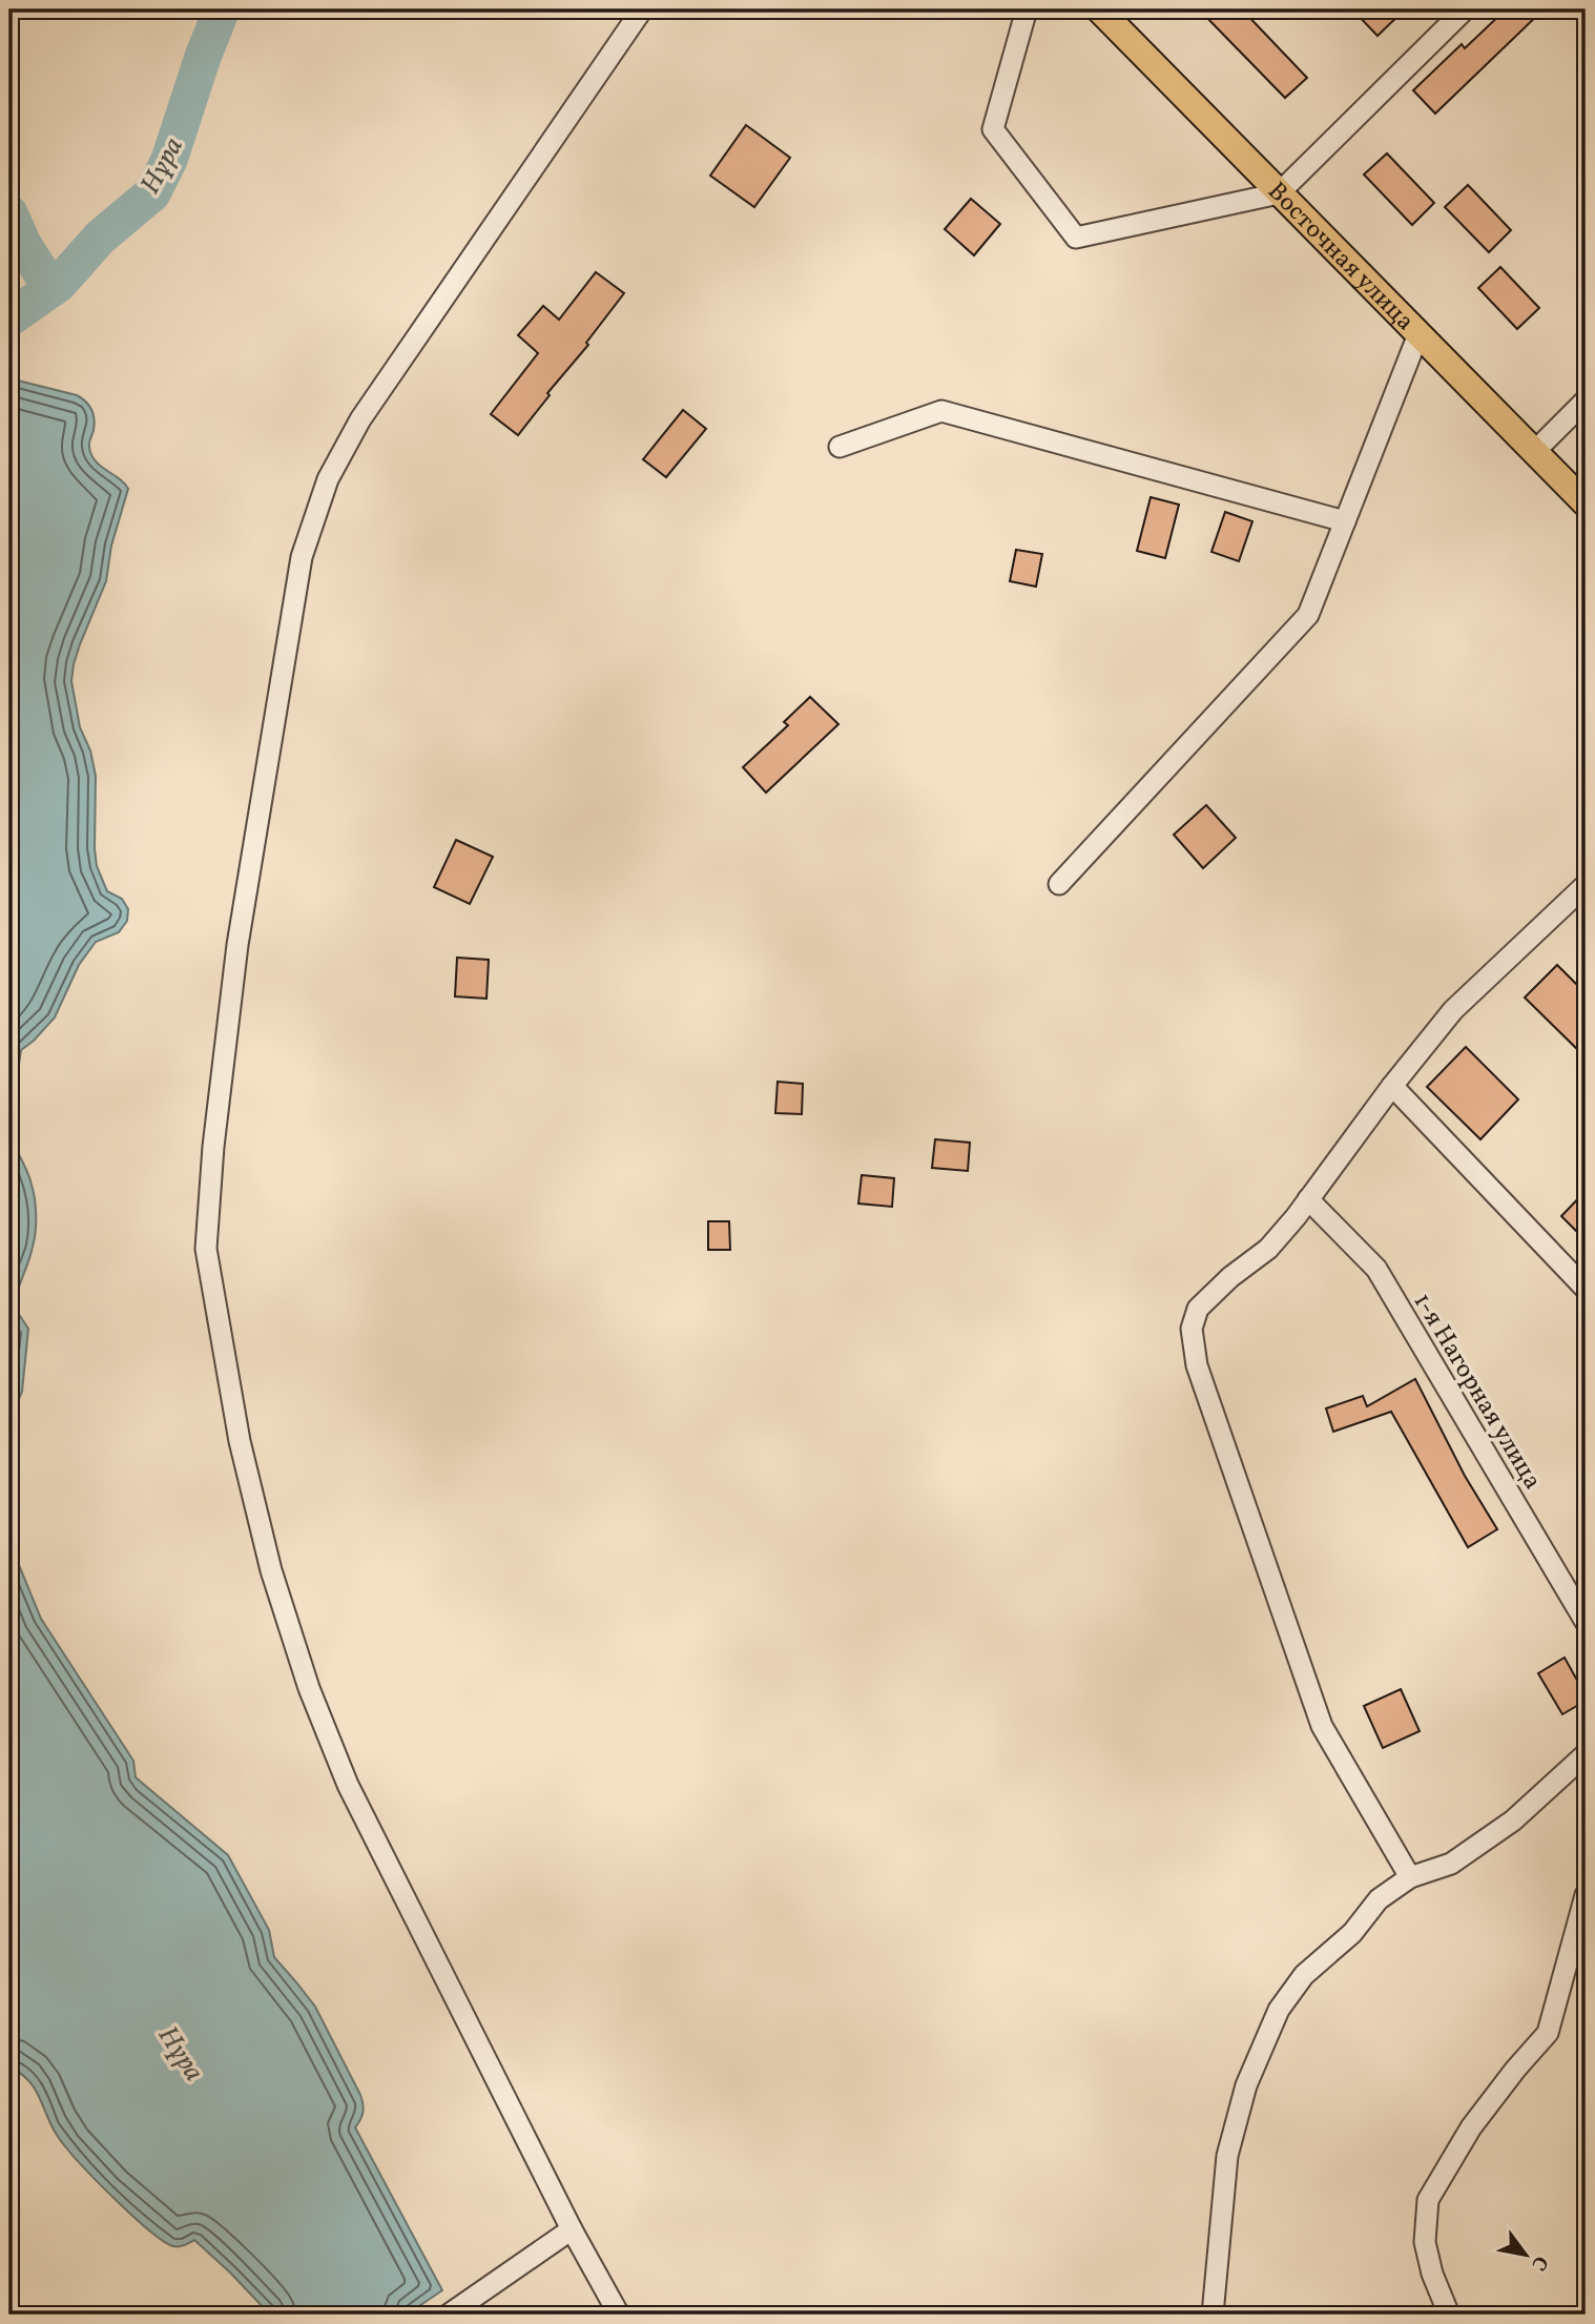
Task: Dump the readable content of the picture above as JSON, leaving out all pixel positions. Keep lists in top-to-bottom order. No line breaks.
{"streets":{"main road":["Восточная улица"],"street":["1-я Нагорная улица"]},"water":["Нұра"],"north":"bottom right"}
